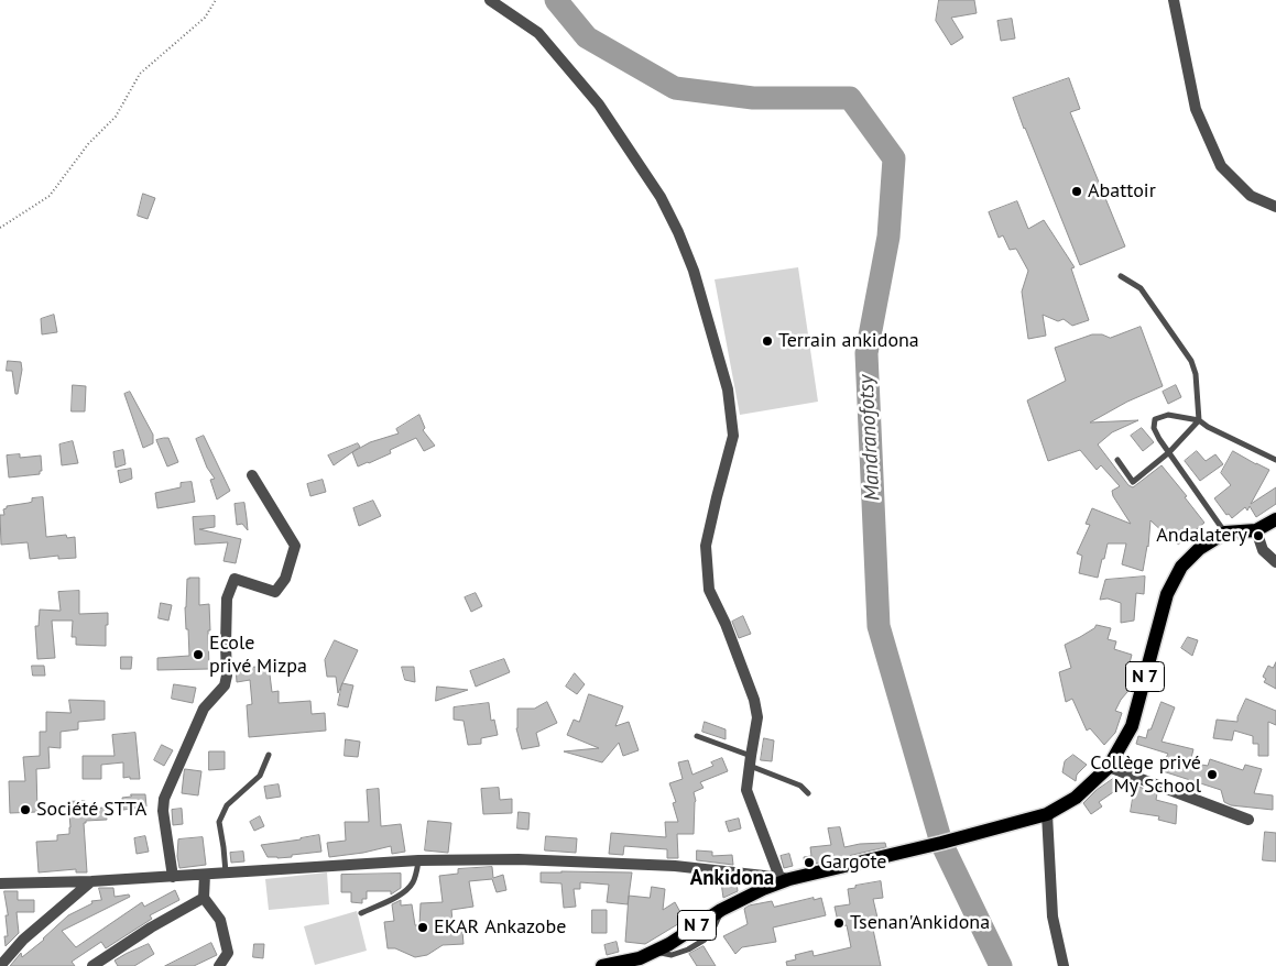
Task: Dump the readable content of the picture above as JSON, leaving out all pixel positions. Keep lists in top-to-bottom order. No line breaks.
{"streets":{"main road":["N 7"]},"districts":["Ankidona"],"water":["Mandranofotsy"],"places":["Abattoir","Terrain ankidona","Andalatery","Ecole privé Mizpa","Collège privé My School","Société STTA","Gargote","Tsenan'Ankidona","EKAR Ankazobe"]}
